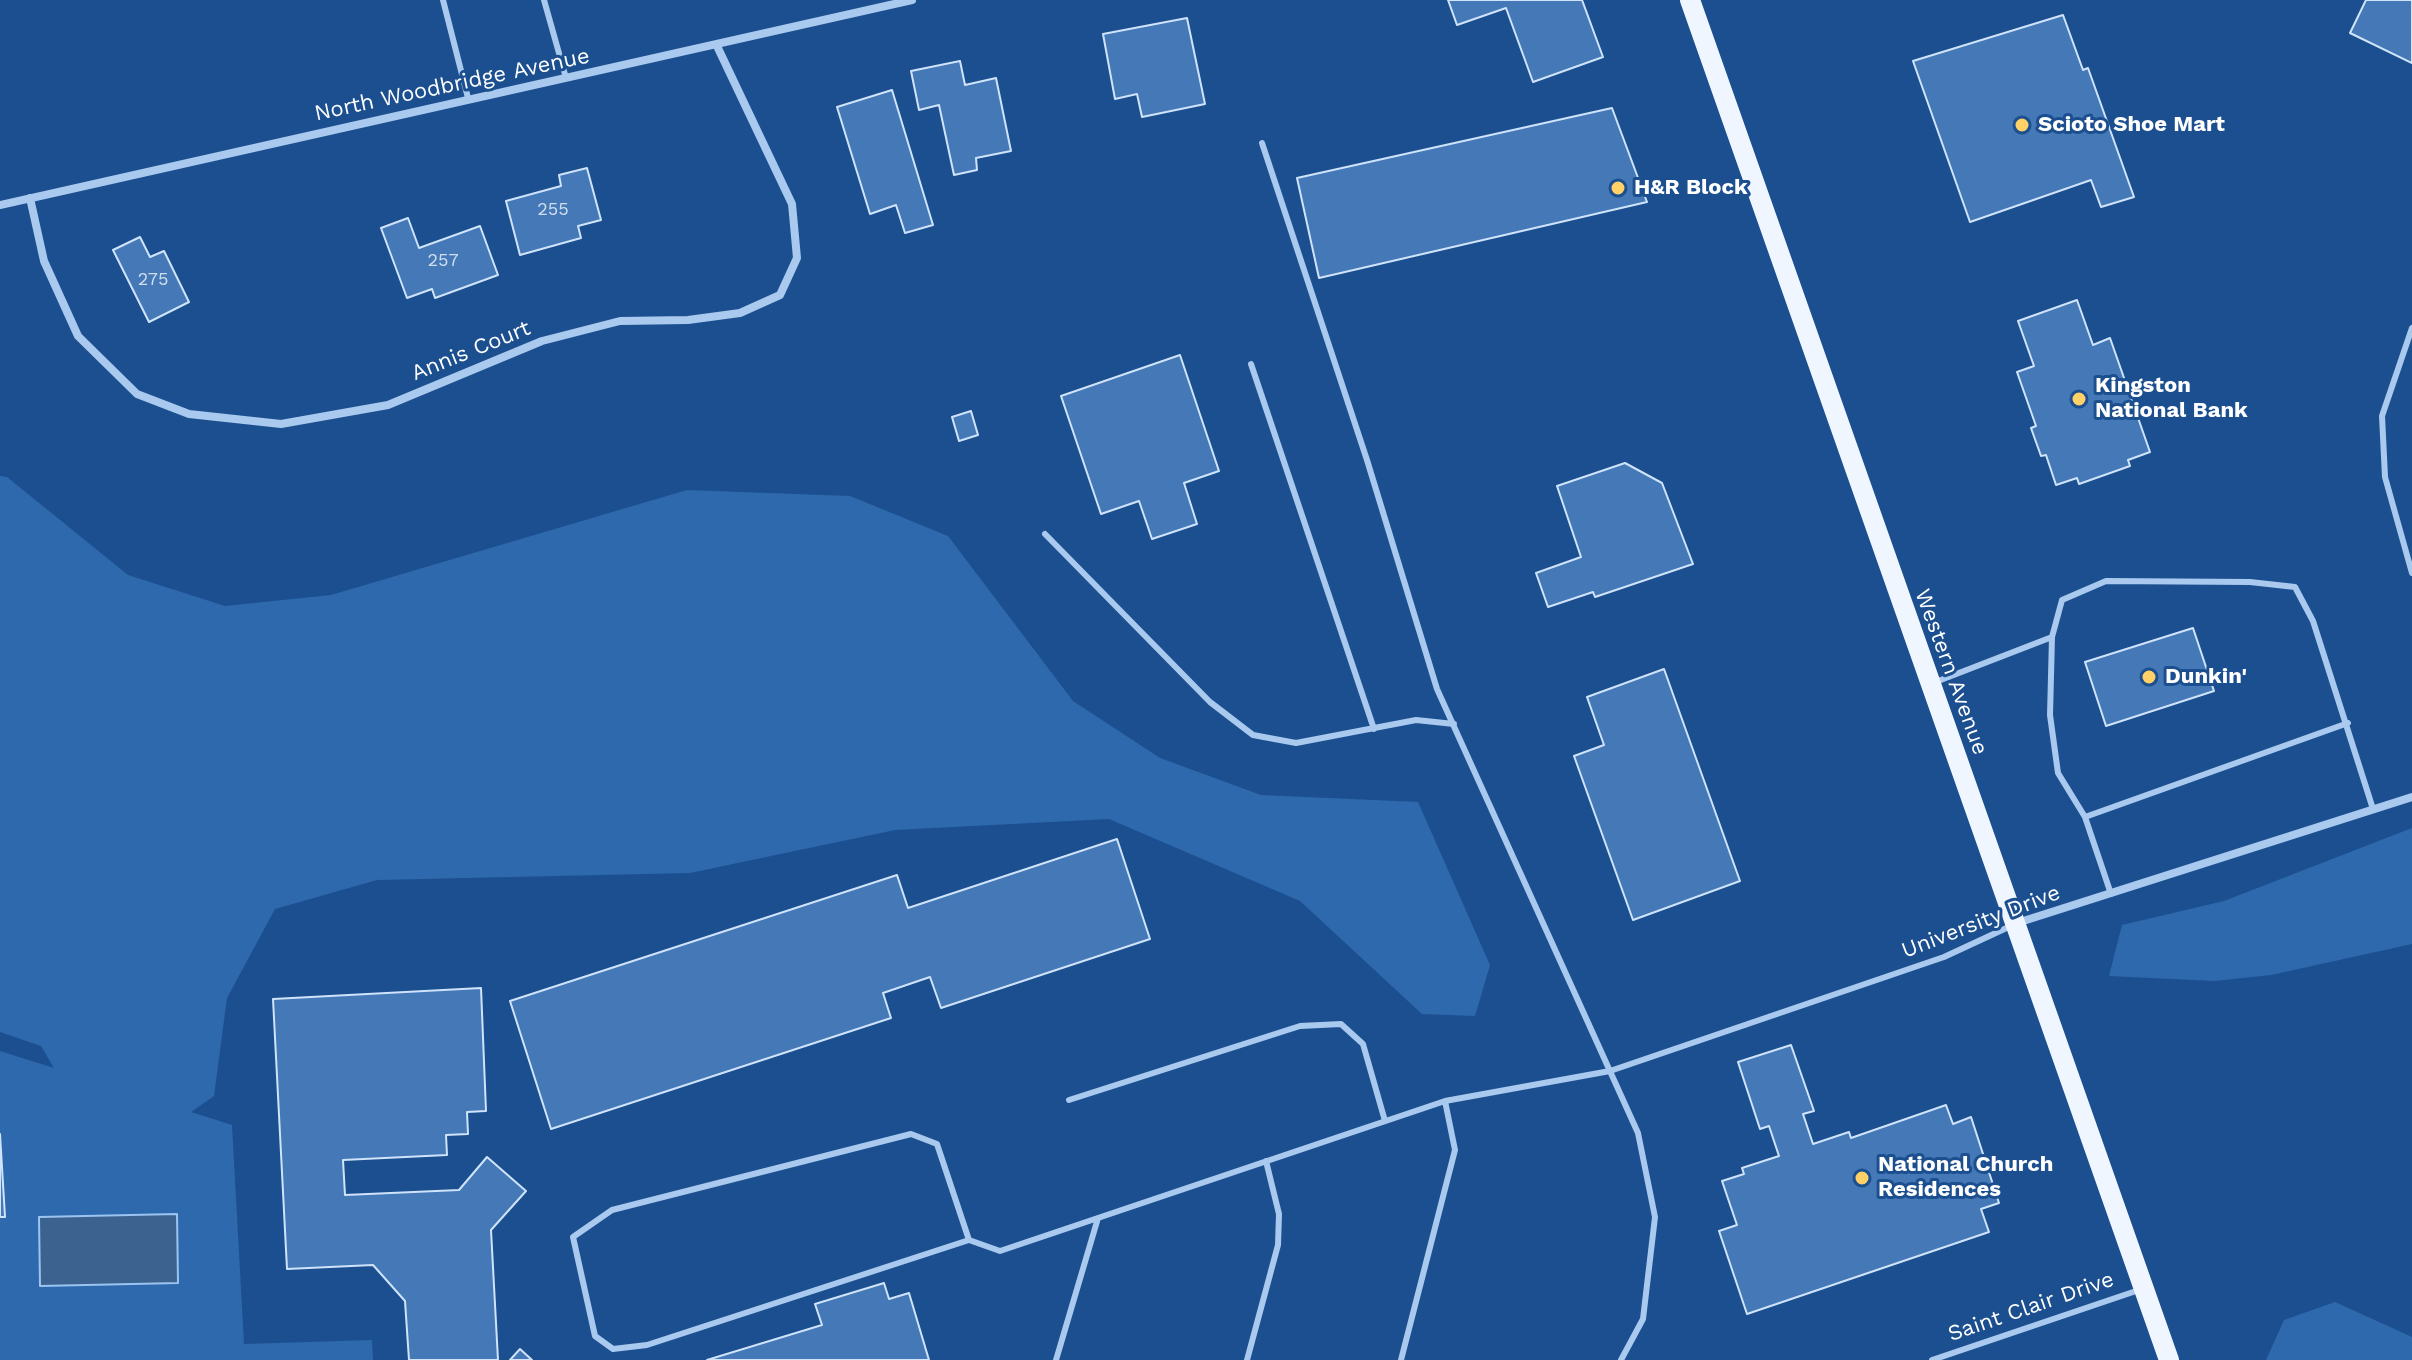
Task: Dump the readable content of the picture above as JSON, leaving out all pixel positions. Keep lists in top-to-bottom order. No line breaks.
{"streets":{"main road":["Western Avenue"],"street":["North Woodbridge Avenue","Annis Court","University Drive"],"lane":["Saint Clair Drive"]},"crossings":[["North Woodbridge Avenue","Annis Court"],["Western Avenue","University Drive"],["Western Avenue","Saint Clair Drive"]],"places":["Scioto Shoe Mart","H&R Block","Kingston National Bank","Dunkin'","National Church Residences"],"house_numbers":["255","257","275"]}
